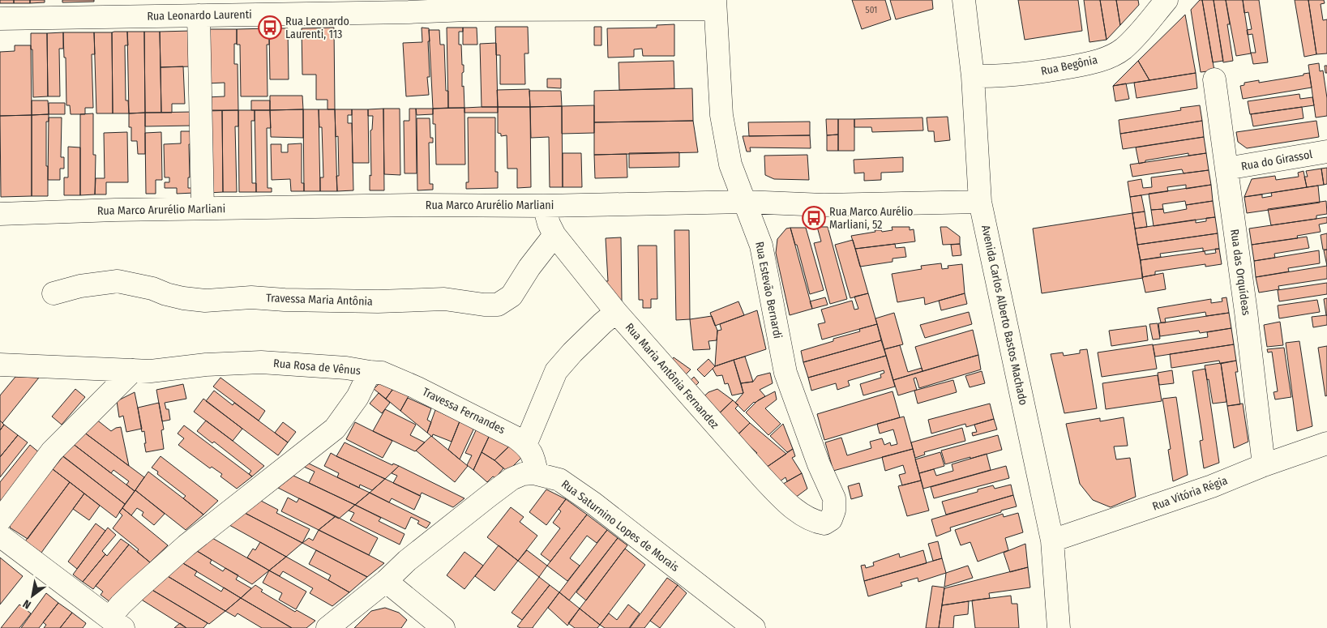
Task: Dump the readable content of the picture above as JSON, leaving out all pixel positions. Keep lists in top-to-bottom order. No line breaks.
{"streets":{"street":["Rua Leonardo Laurenti","Rua Begônia","Rua do Girassol","Rua Marco Arurélio Marliani","Rua das Orquídeas","Rua Estevão Bernardi","Travessa Maria Antônia","Avenida Carlos Alberto Bastos Machado","Rua Rosa de Vênus","Rua Maria Antônia Fernandez","Travessa Fernandes","Rua Vitória Régia","Rua Saturnino Lopes de Morais"]},"crossings":[["Rua Leonardo Laurenti","Rua Estevão Bernardi"],["Rua Begônia","Avenida Carlos Alberto Bastos Machado"],["Rua do Girassol","Rua das Orquídeas"],["Rua Marco Arurélio Marliani","Rua Estevão Bernardi"],["Rua Marco Arurélio Marliani","Avenida Carlos Alberto Bastos Machado"],["Rua Marco Arurélio Marliani","Rua Maria Antônia Fernandez"],["Rua das Orquídeas","Rua Vitória Régia"],["Rua Estevão Bernardi","Rua Maria Antônia Fernandez"],["Travessa Maria Antônia","Rua Maria Antônia Fernandez"],["Avenida Carlos Alberto Bastos Machado","Rua Vitória Régia"],["Rua Rosa de Vênus","Travessa Fernandes"],["Travessa Fernandes","Rua Saturnino Lopes de Morais"]],"places":{"bus stop":["Rua Leonardo Laurenti, 113","Rua Marco Aurélio Marliani, 52"]},"house_numbers":["501"],"north":"bottom left"}
